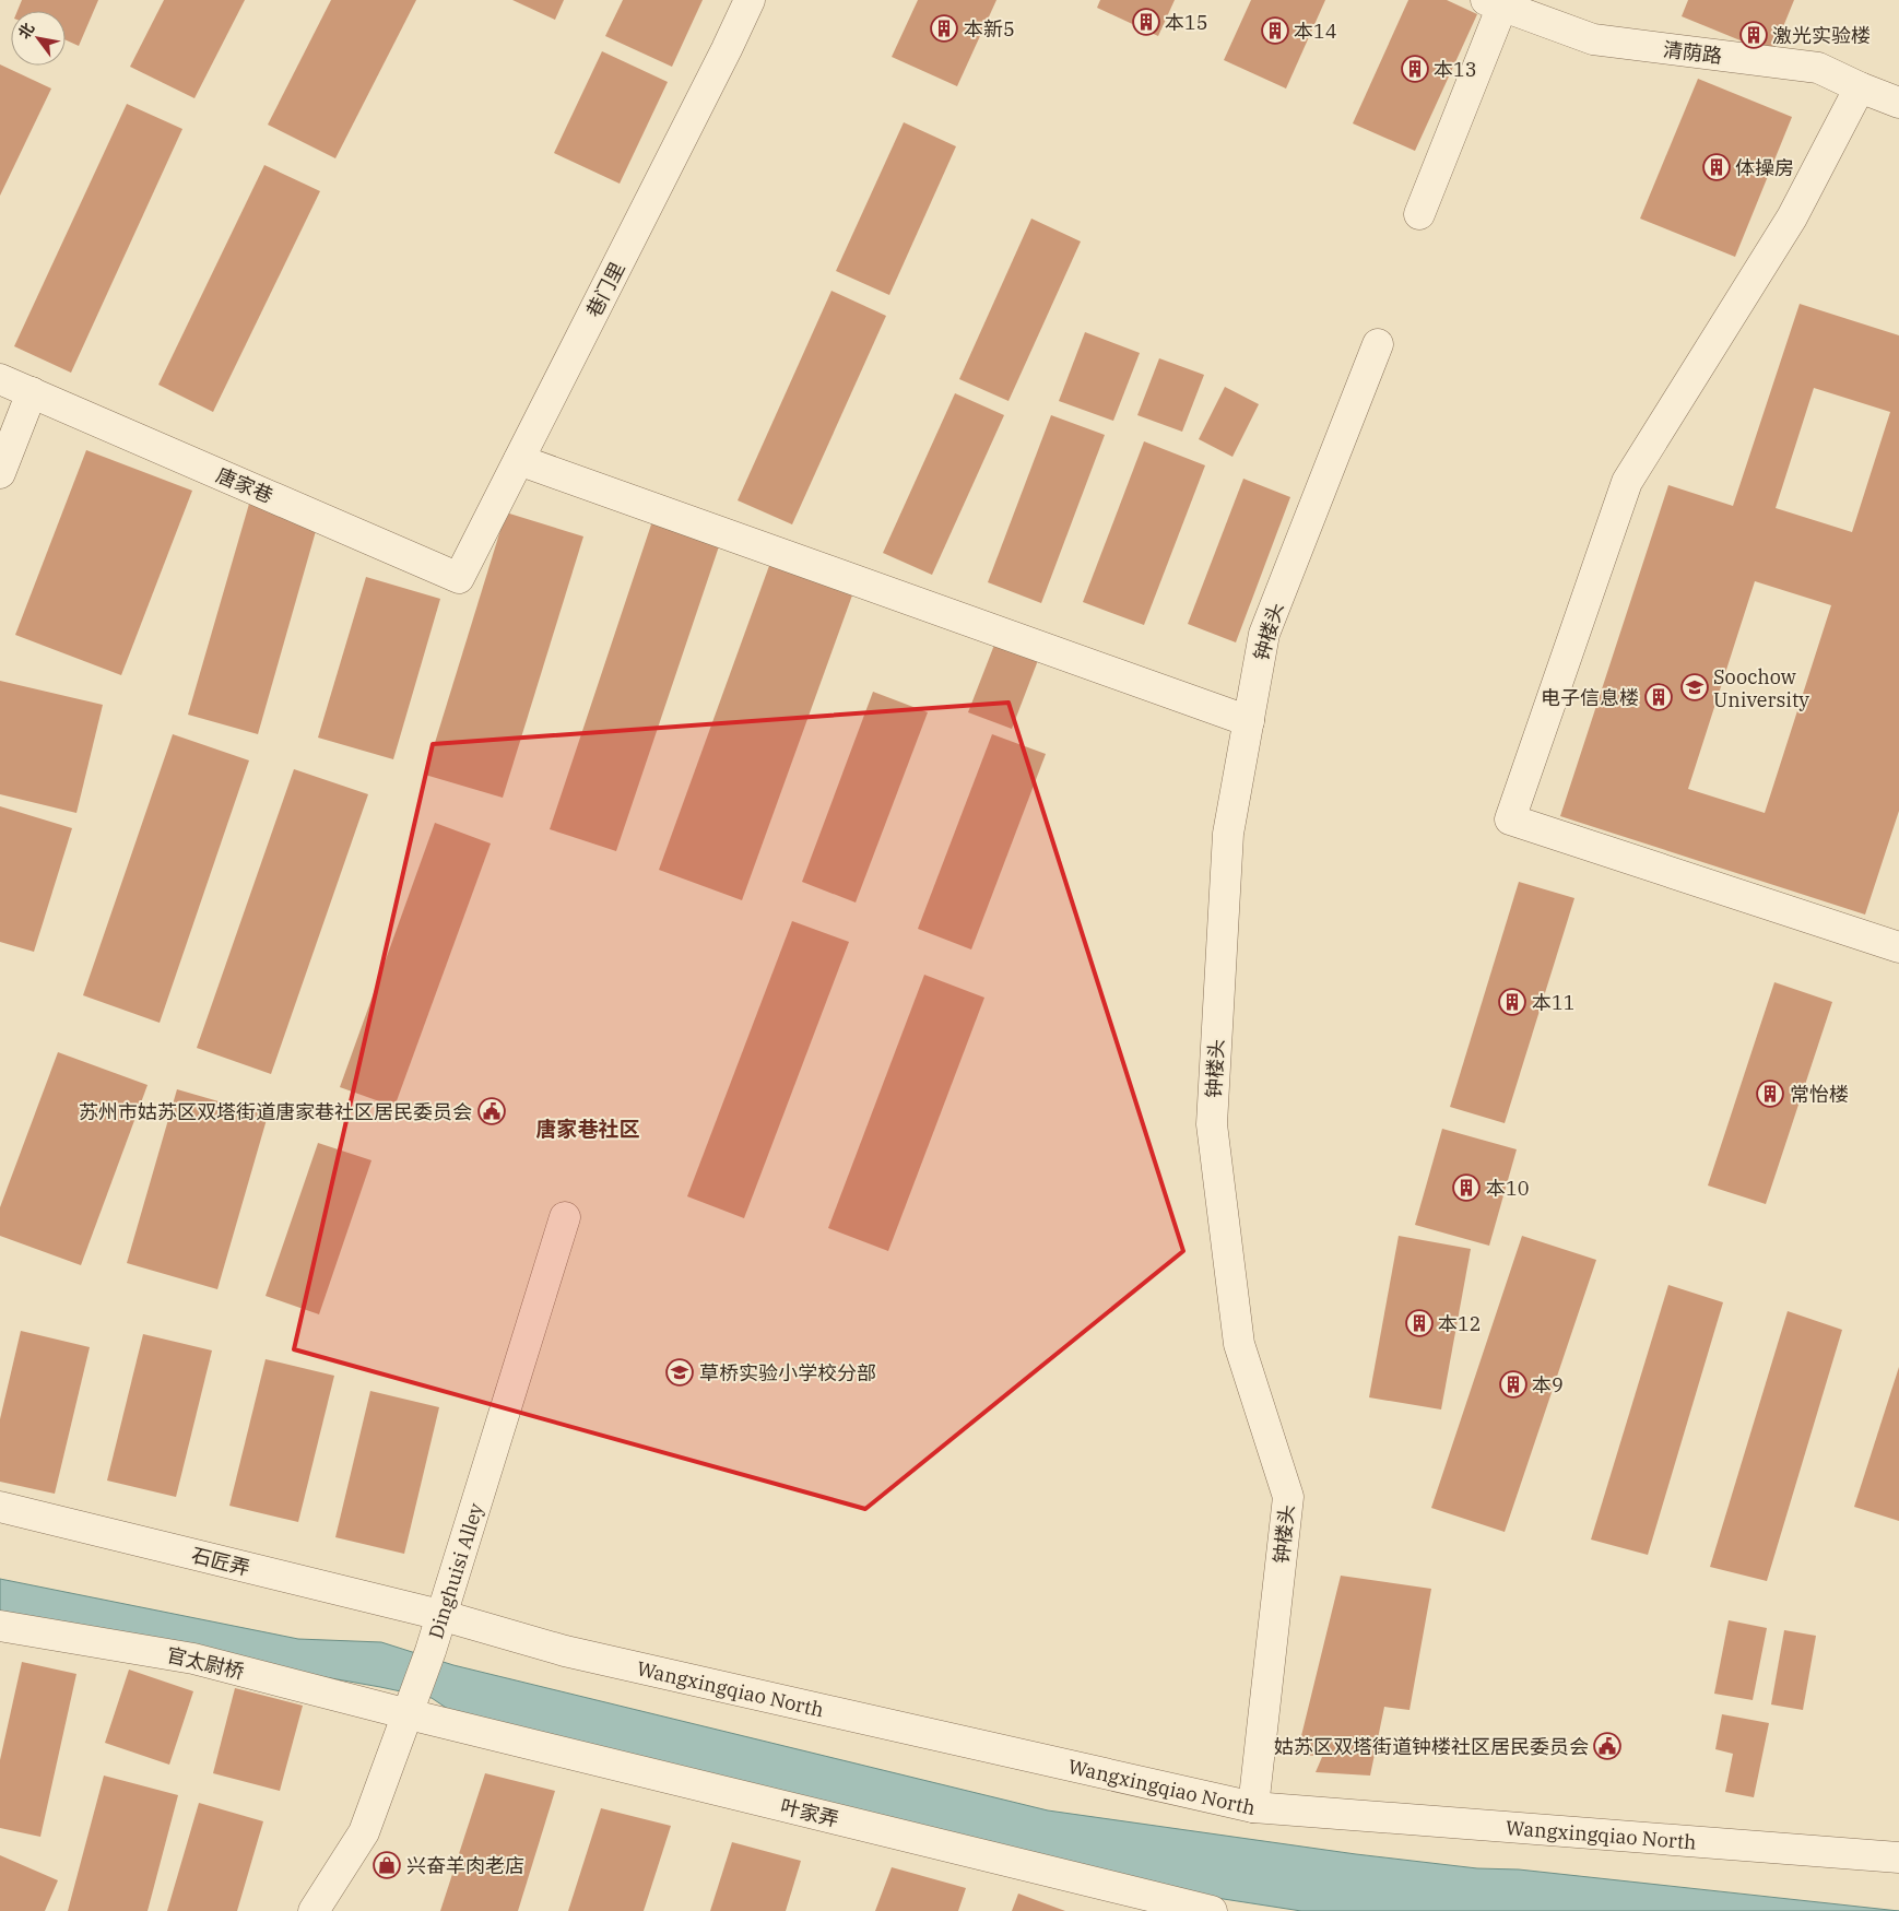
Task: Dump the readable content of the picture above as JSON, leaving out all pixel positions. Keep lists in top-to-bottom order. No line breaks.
{"streets":{"street":["清荫路","巷门里","唐家巷","钟楼头","石匠弄","Dinghuisi Alley","官太尉桥","Wangxingqiao North","叶家弄"]},"crossings":[["巷门里","唐家巷"],["钟楼头","Wangxingqiao North"],["石匠弄","Dinghuisi Alley"],["石匠弄","Wangxingqiao North"],["Dinghuisi Alley","官太尉桥"],["Dinghuisi Alley","Wangxingqiao North"],["Dinghuisi Alley","叶家弄"],["官太尉桥","叶家弄"]],"districts":["唐家巷社区"],"places":{"building":["本15","本新5","本14","激光实验楼","本13","体操房","电子信息楼","本11","常怡楼","本10","本12","本9"],"school or university":["Soochow University","草桥实验小学校分部"],"public building":["苏州市姑苏区双塔街道唐家巷社区居民委员会","姑苏区双塔街道钟楼社区居民委员会"],"shop":["兴奋羊肉老店"]},"north":"top left"}
